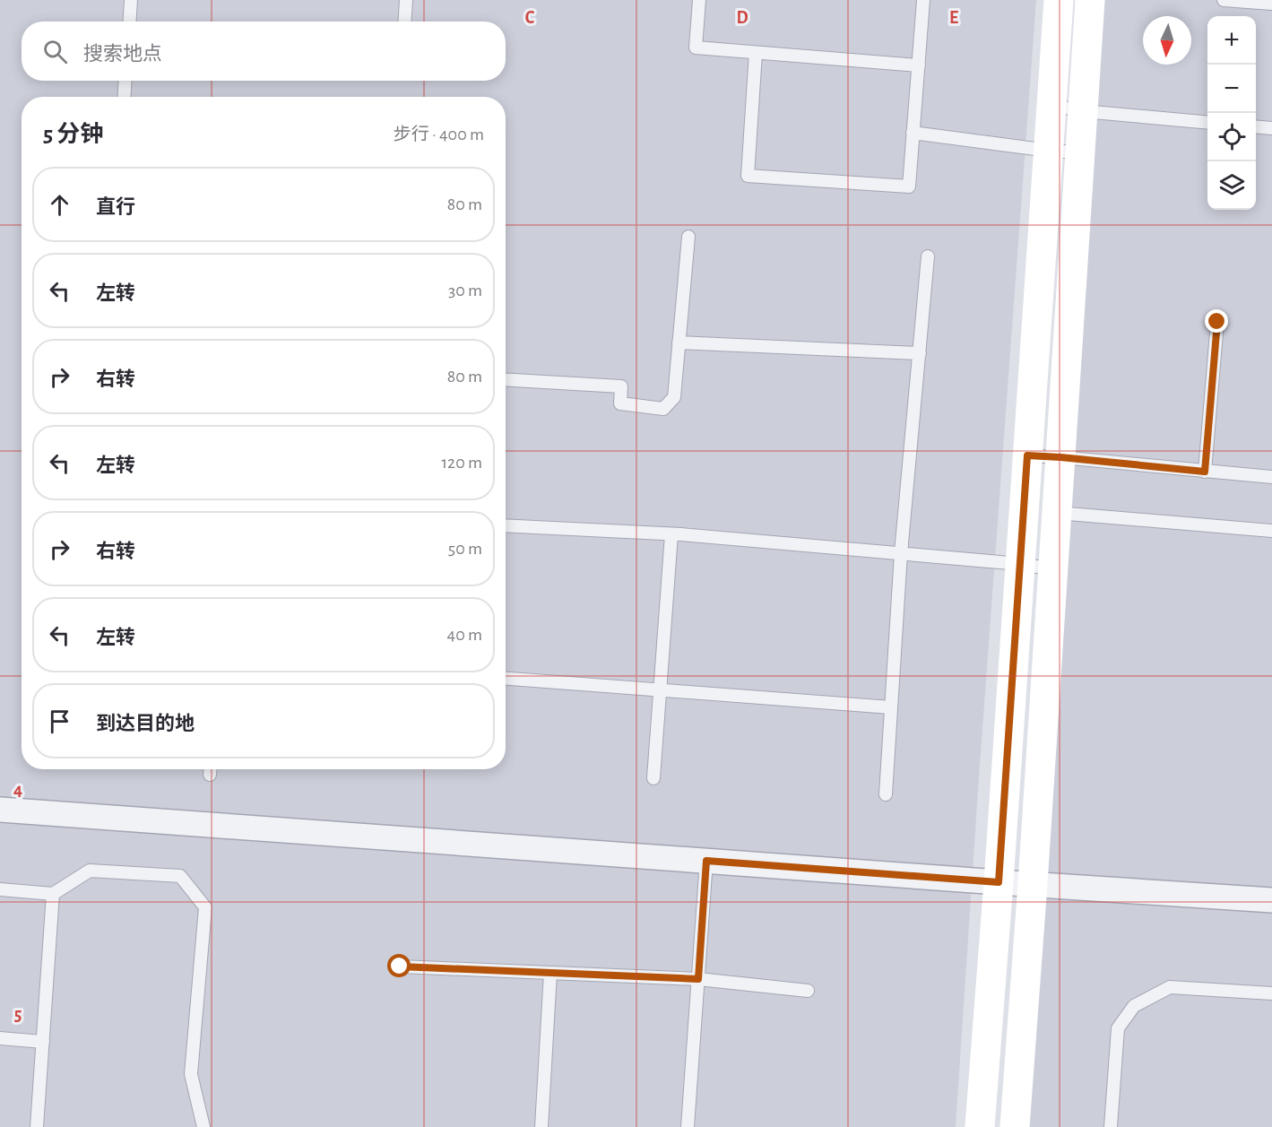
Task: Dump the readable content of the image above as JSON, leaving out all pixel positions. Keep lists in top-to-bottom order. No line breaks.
{"north":"bottom","page":{"map_buttons":["+","−"],"search":"搜索地点","heading":["5 分钟","步行 · 400 m"],"list":[["直行","80 m"],["左转","30 m"],["右转","80 m"],["左转","120 m"],["右转","50 m"],["左转","40 m"],"到达目的地"]},"grid":{"columns":["C","D","E"],"rows":["4","5"]}}
